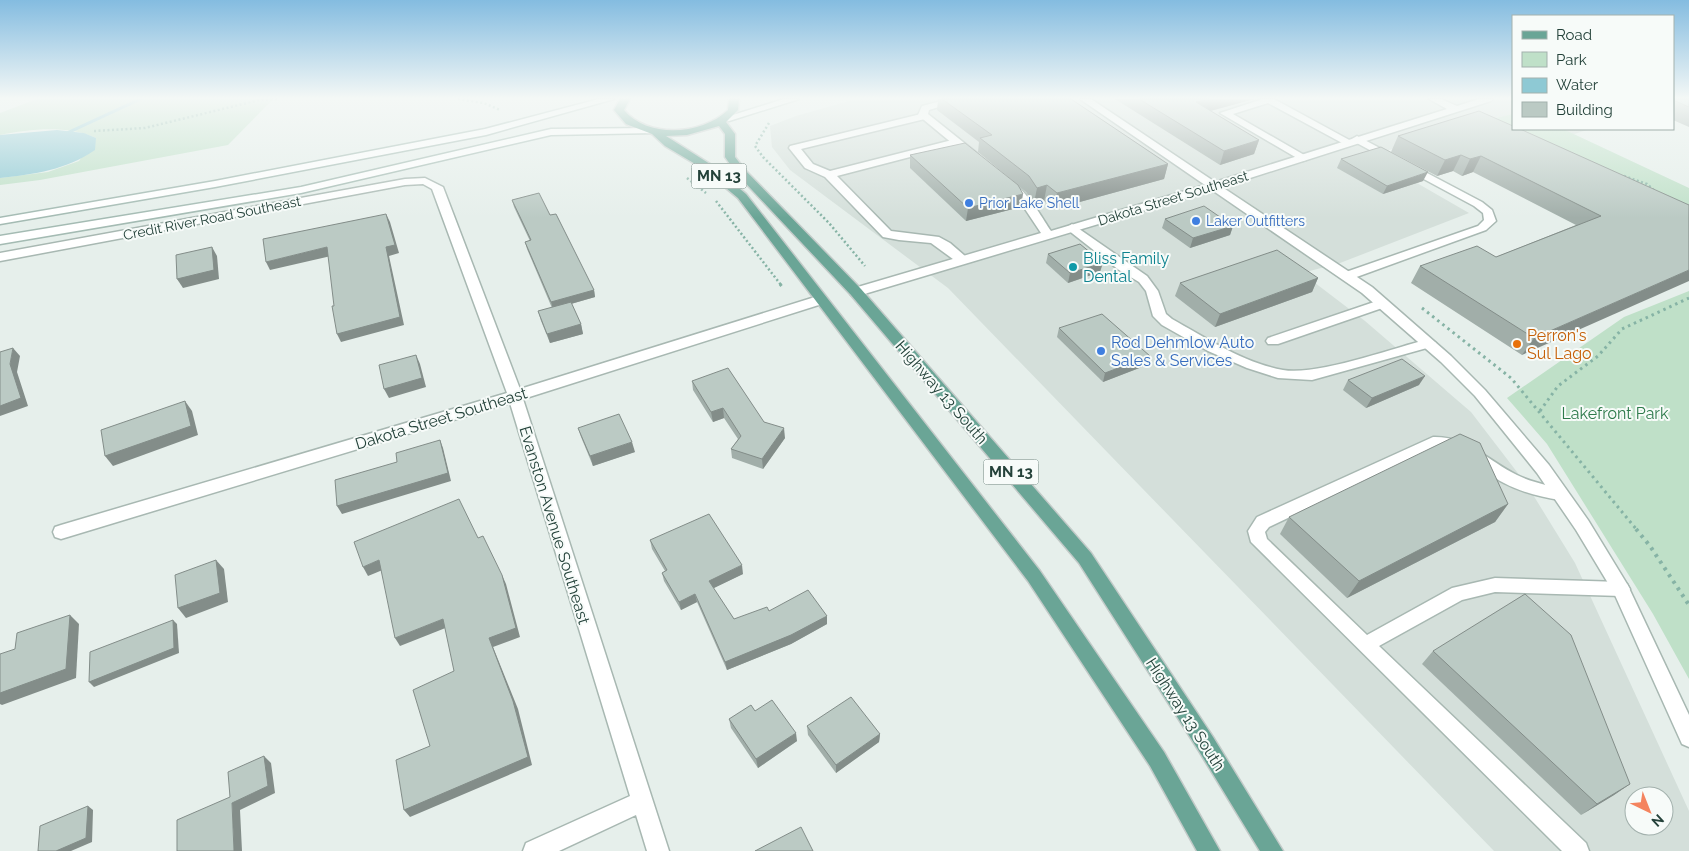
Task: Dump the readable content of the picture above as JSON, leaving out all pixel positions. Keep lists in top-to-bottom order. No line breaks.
{"streets":{"main road":["MN 13","Highway 13 South"],"street":["Dakota Street Southeast","Credit River Road Southeast","Evanston Avenue Southeast"]},"crossings":[["MN 13","Dakota Street Southeast"],["Dakota Street Southeast","Highway 13 South"],["Dakota Street Southeast","Evanston Avenue Southeast"],["Credit River Road Southeast","Evanston Avenue Southeast"]],"parks":["Lakefront Park"],"places":["Prior Lake Shell","Laker Outfitters","Bliss Family Dental","Perron's Sul Lago","Rod Dehmlow Auto Sales & Services"],"legend":["Road","Park","Water","Building"],"north":"bottom right"}
